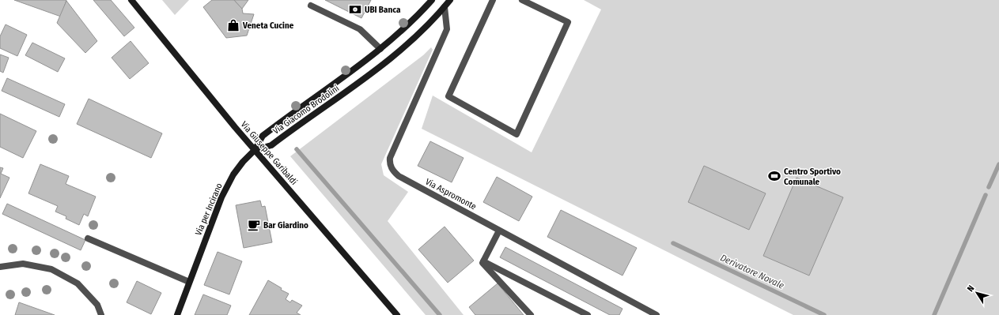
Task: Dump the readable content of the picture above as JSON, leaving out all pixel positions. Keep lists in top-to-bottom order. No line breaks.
{"streets":{"main road":["Via Giacomo Brodolini","Via Giuseppe Garibaldi","Via per Incirano"],"street":["Via Aspromonte"]},"crossings":[["Via Giacomo Brodolini","Via Giuseppe Garibaldi"],["Via Giacomo Brodolini","Via Aspromonte"],["Via Giacomo Brodolini","Via per Incirano"],["Via Giuseppe Garibaldi","Via per Incirano"]],"water":["Derivatore Novale"],"places":{"bank":["UBI Banca"],"shop":["Veneta Cucine"],"sports":["Centro Sportivo Comunale"],"cafe":["Bar Giardino"]},"north":"top left"}
